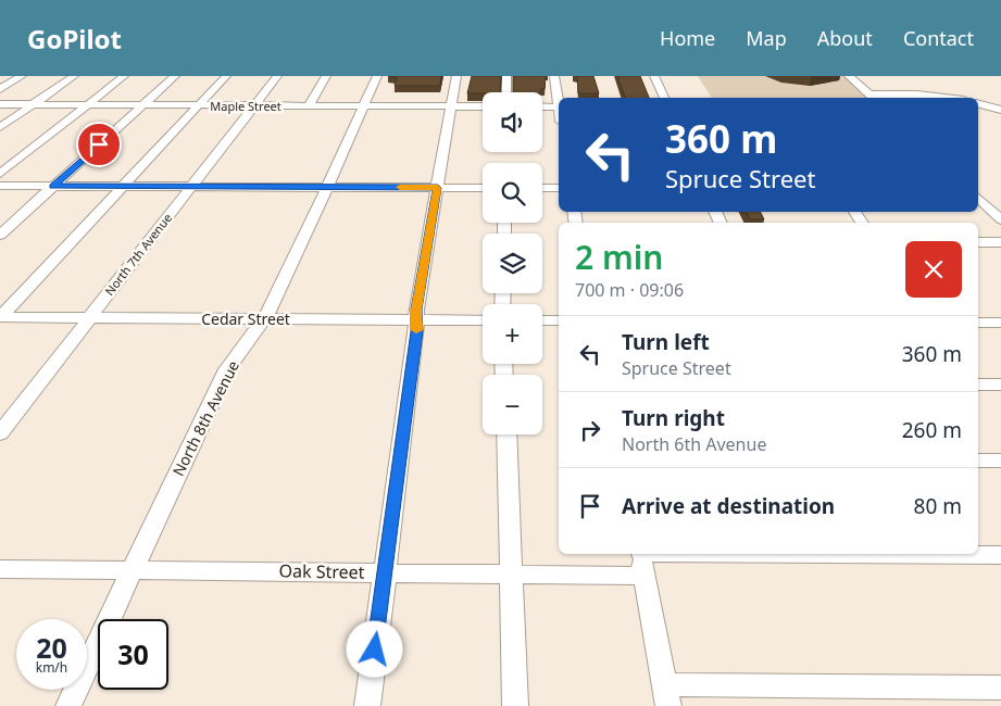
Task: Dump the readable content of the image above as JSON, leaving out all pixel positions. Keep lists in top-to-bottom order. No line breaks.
{"streets":{"street":["Maple Street","North 7th Avenue","Cedar Street","North 8th Avenue","Oak Street"]},"crossings":[["Maple Street","North 7th Avenue"],["Maple Street","North 8th Avenue"],["North 7th Avenue","Cedar Street"],["Cedar Street","North 8th Avenue"],["North 8th Avenue","Oak Street"]],"page":{"header":"GoPilot","nav":["Home","Map","About","Contact"],"map_buttons":["+","−"],"turn":["360 m","Spruce Street"],"heading":["2 min","700 m · 09:06"],"list":[{"name":"Turn left","note":"Spruce Street","value":"360 m"},{"name":"Turn right","note":"North 6th Avenue","value":"260 m"},{"name":"Arrive at destination","value":"80 m"}],"speed":"20 km/h","limit":"30"}}
